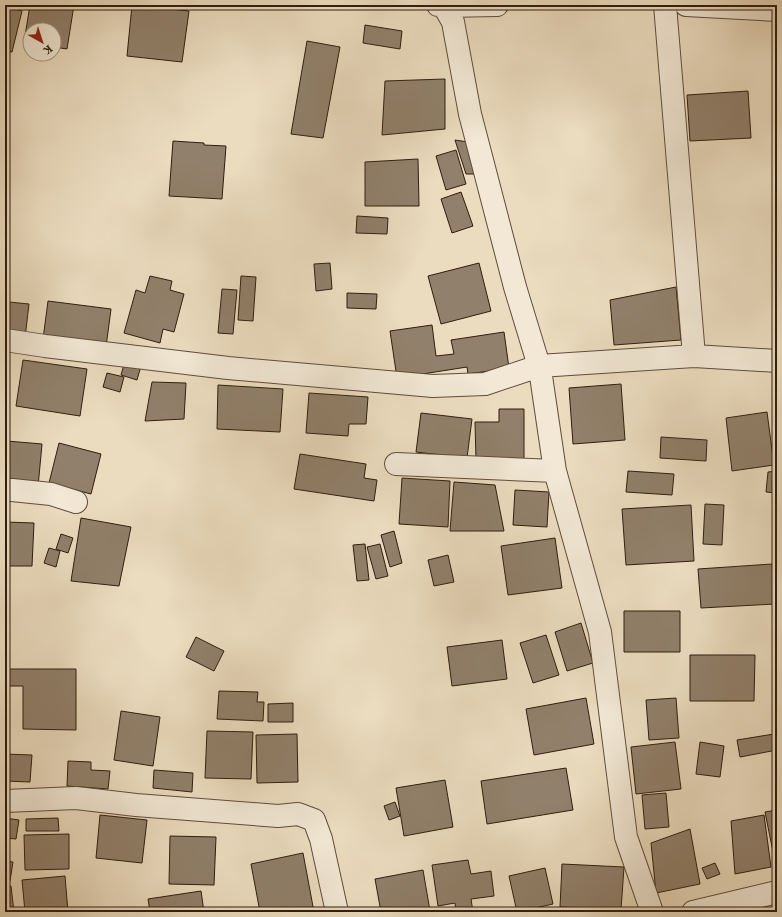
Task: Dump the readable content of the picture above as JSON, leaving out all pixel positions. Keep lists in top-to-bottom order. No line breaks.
{"north":"bottom right"}
